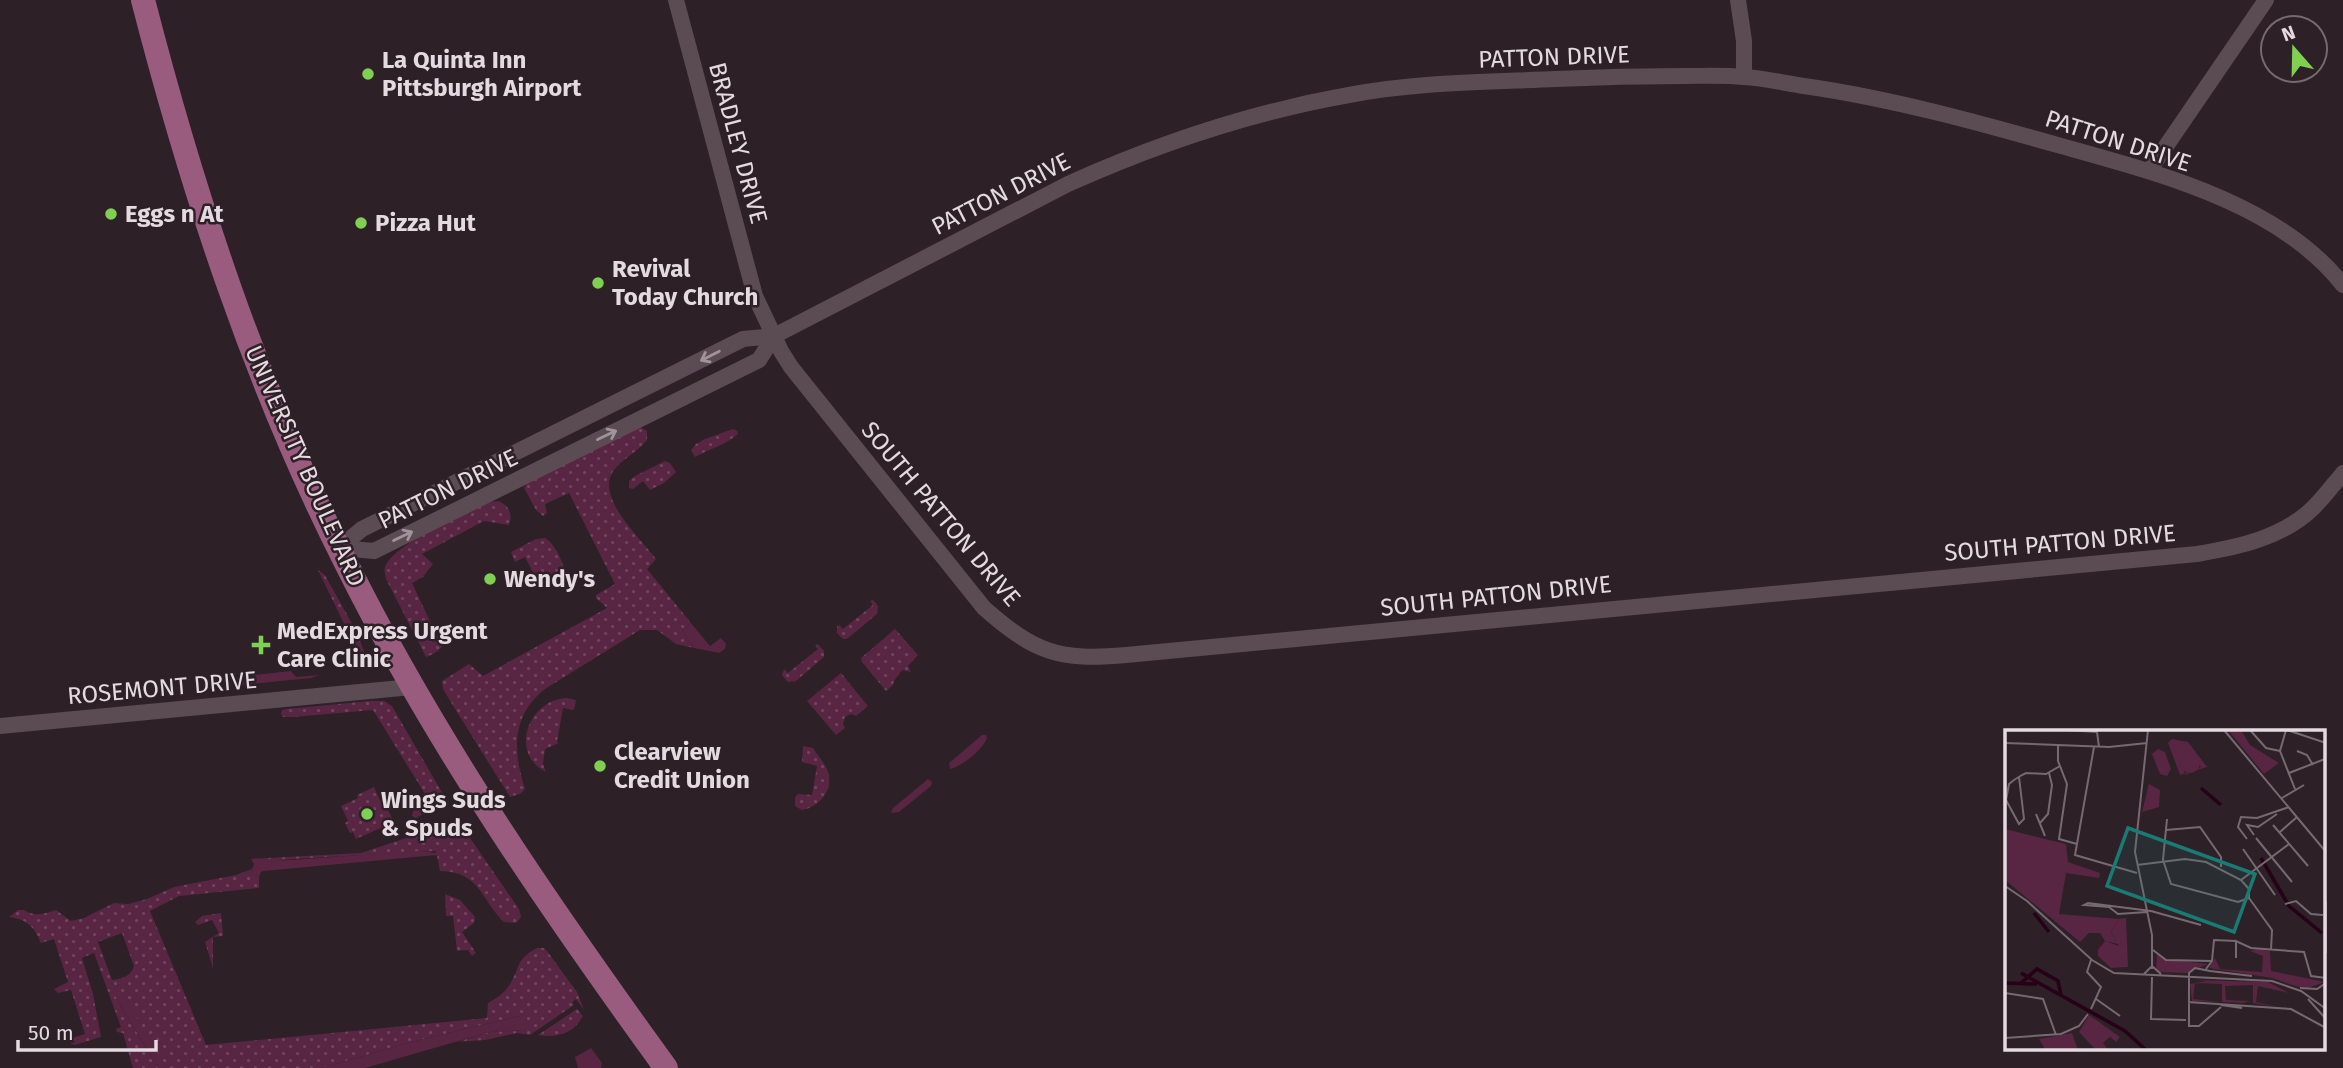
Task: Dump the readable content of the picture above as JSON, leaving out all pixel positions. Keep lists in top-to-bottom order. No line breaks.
{"streets":{"main road":["UNIVERSITY BOULEVARD"],"street":["PATTON DRIVE","BRADLEY DRIVE","SOUTH PATTON DRIVE","ROSEMONT DRIVE"]},"crossings":[["PATTON DRIVE","BRADLEY DRIVE"],["PATTON DRIVE","UNIVERSITY BOULEVARD"],["PATTON DRIVE","SOUTH PATTON DRIVE"],["BRADLEY DRIVE","SOUTH PATTON DRIVE"],["UNIVERSITY BOULEVARD","ROSEMONT DRIVE"]],"places":{"other":["La Quinta Inn Pittsburgh Airport","Eggs n At","Pizza Hut","Revival Today Church","Wendy's","Clearview Credit Union","Wings Suds & Spuds"],"health":["MedExpress Urgent Care Clinic"]},"scale_bar":"50 m","north":"top"}
